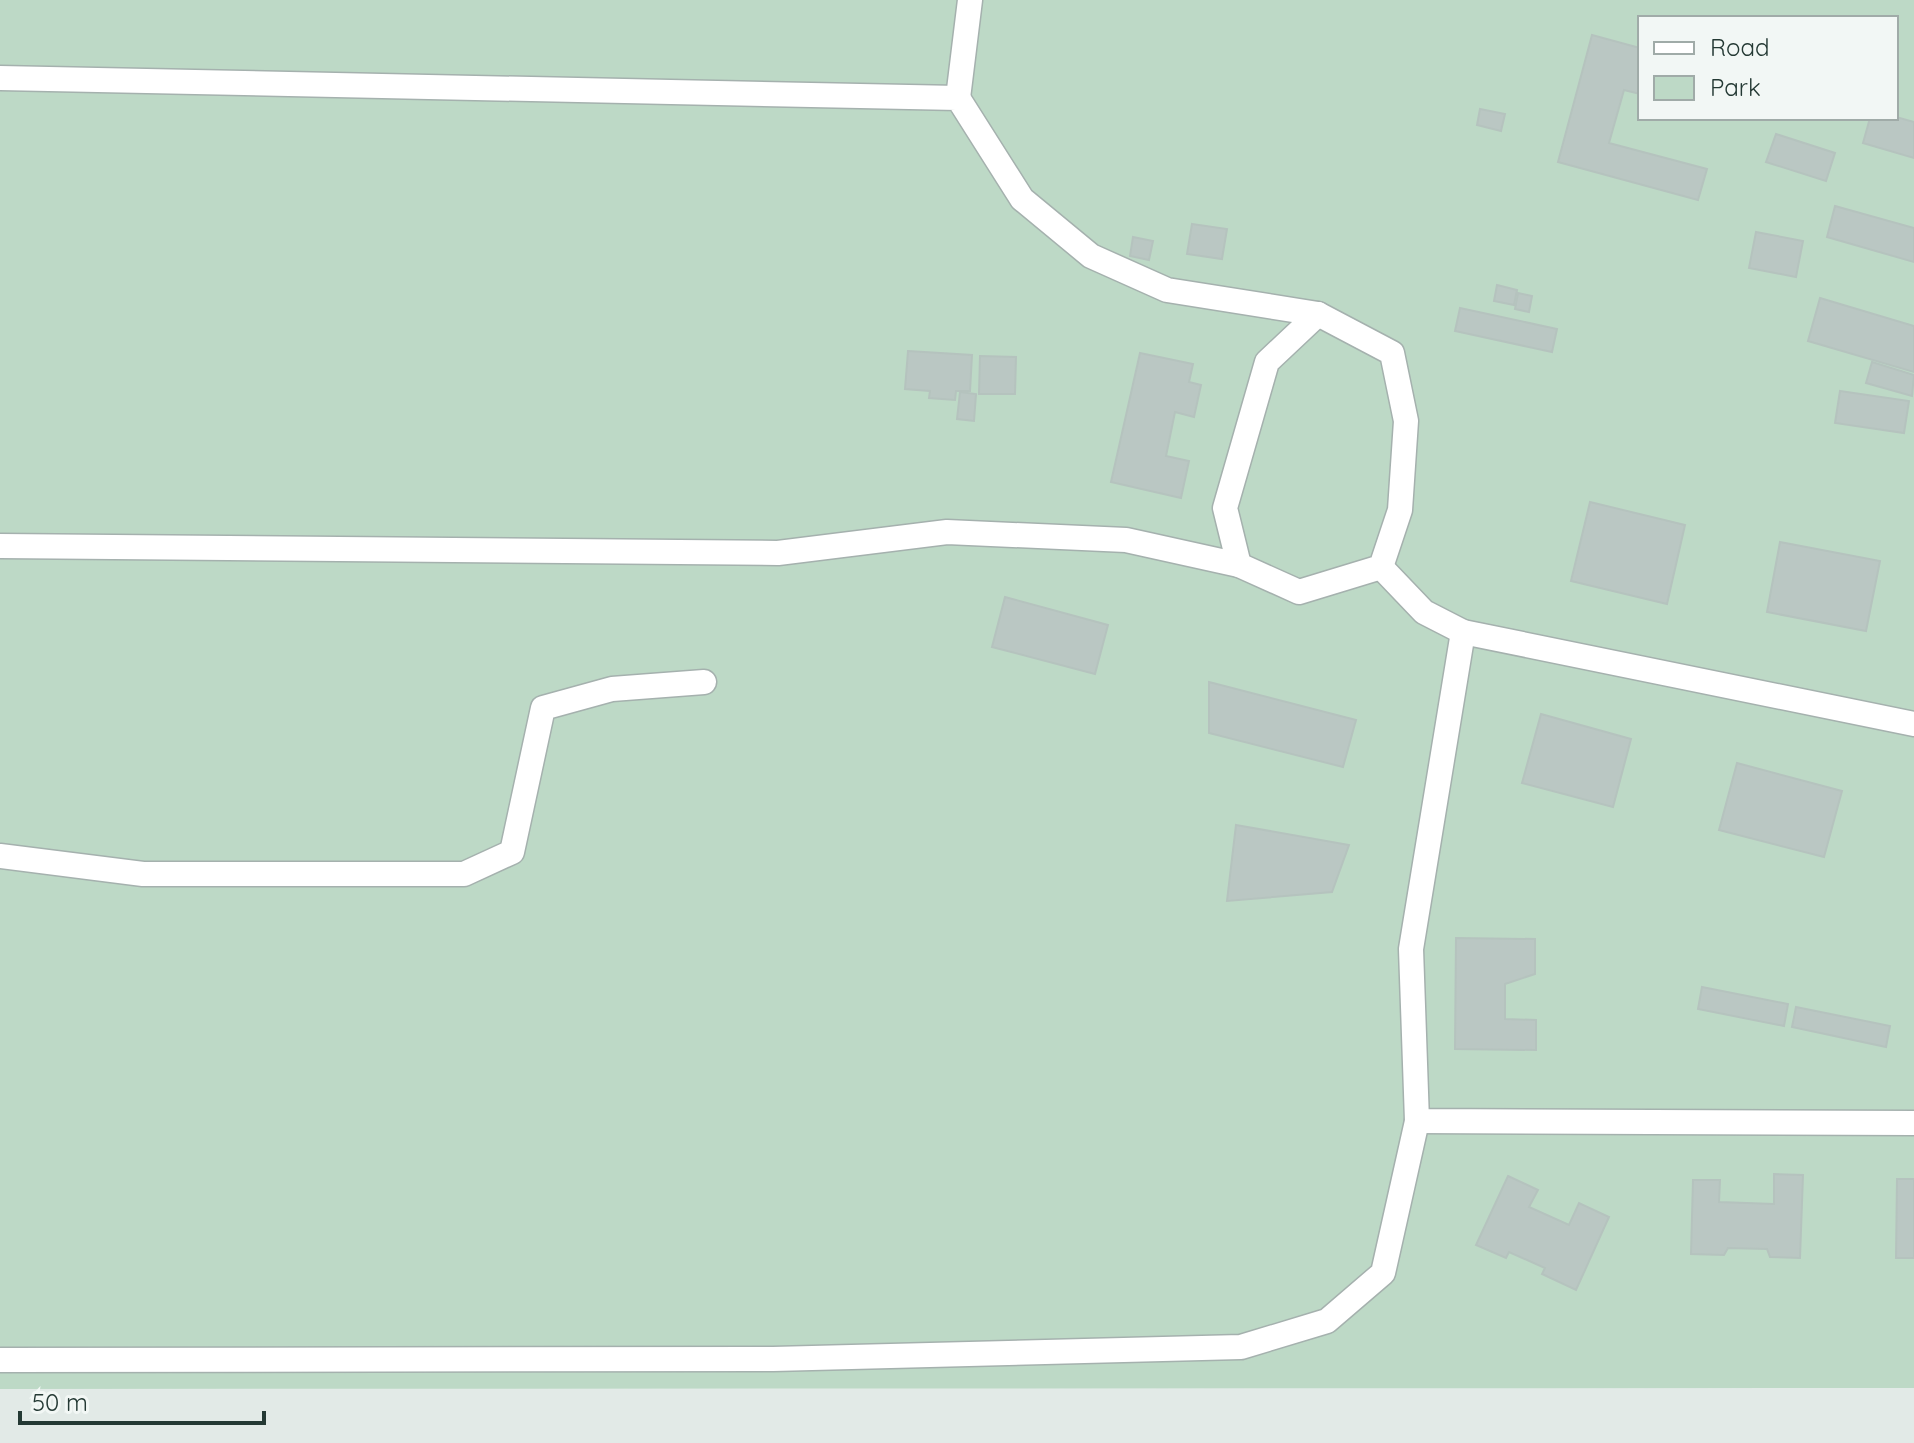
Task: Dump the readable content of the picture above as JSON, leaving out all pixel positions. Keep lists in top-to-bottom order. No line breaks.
{"legend":["Road","Park"],"scale_bar":"50 m"}
